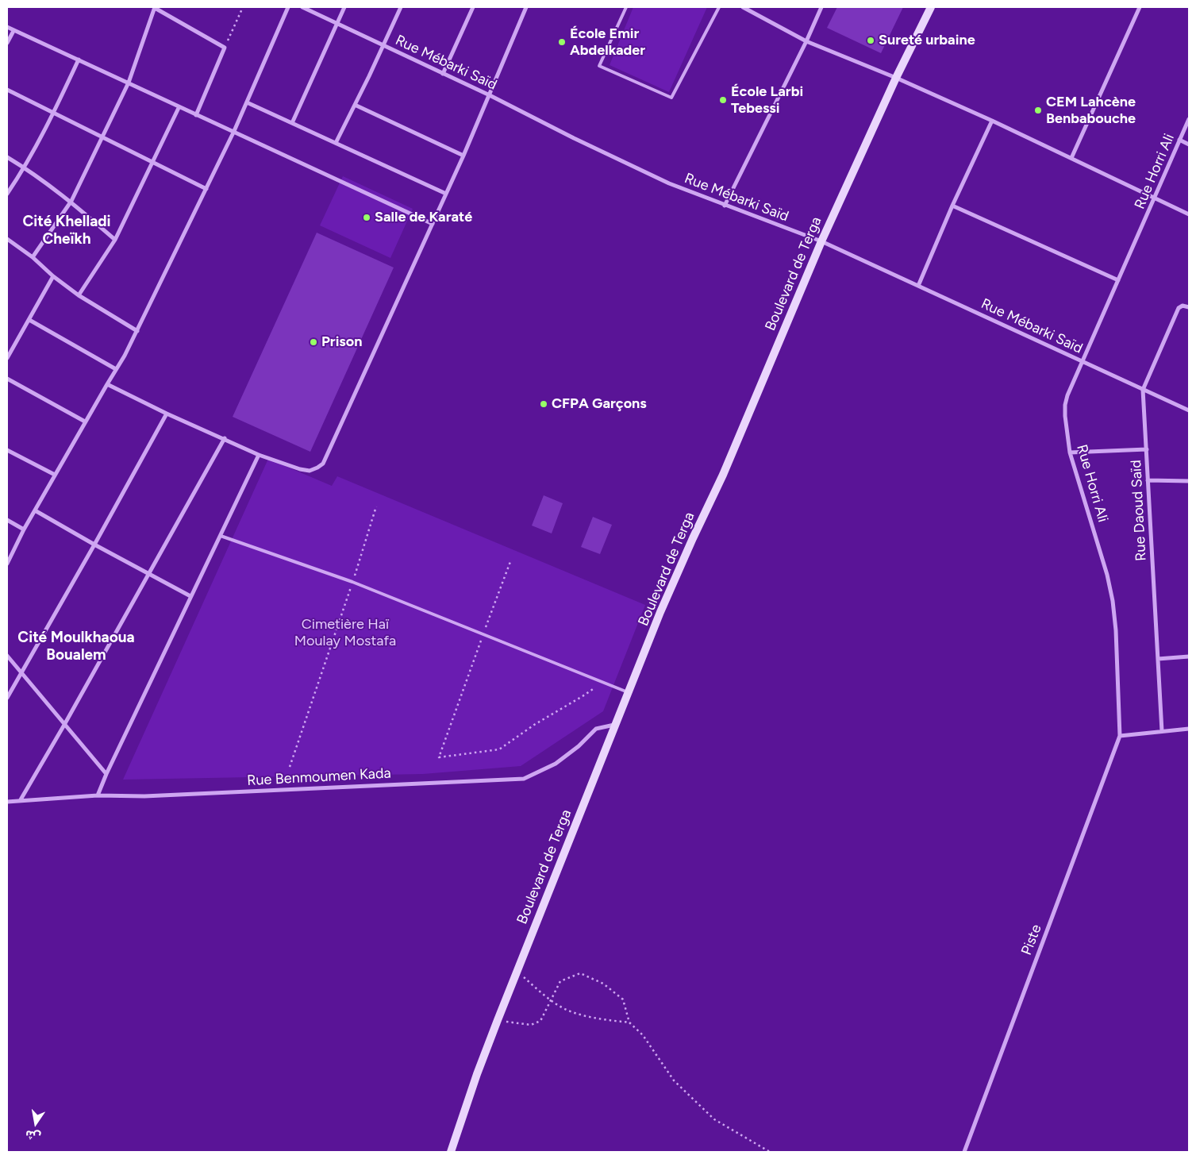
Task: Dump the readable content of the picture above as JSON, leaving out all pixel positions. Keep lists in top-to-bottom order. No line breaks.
{"streets":{"main road":["Boulevard de Terga"],"street":["Rue Mébarki Saïd","Rue Horri Ali","Rue Daoud Saïd","Rue Benmoumen Kada","Piste"]},"crossings":[["Rue Mébarki Saïd","Rue Horri Ali"],["Rue Mébarki Saïd","Boulevard de Terga"],["Rue Mébarki Saïd","Rue Daoud Saïd"],["Rue Horri Ali","Piste"],["Boulevard de Terga","Rue Benmoumen Kada"]],"districts":["Cité Khelladi Cheïkh","Cité Moulkhaoua Boualem"],"parks":["Cimetière Haï Moulay Mostafa"],"places":["Sureté urbaine","École Emir Abdelkader","École Larbi Tebessi","CEM Lahcène Benbabouche","Salle de Karaté","Prison","CFPA Garçons"],"north":"bottom"}
